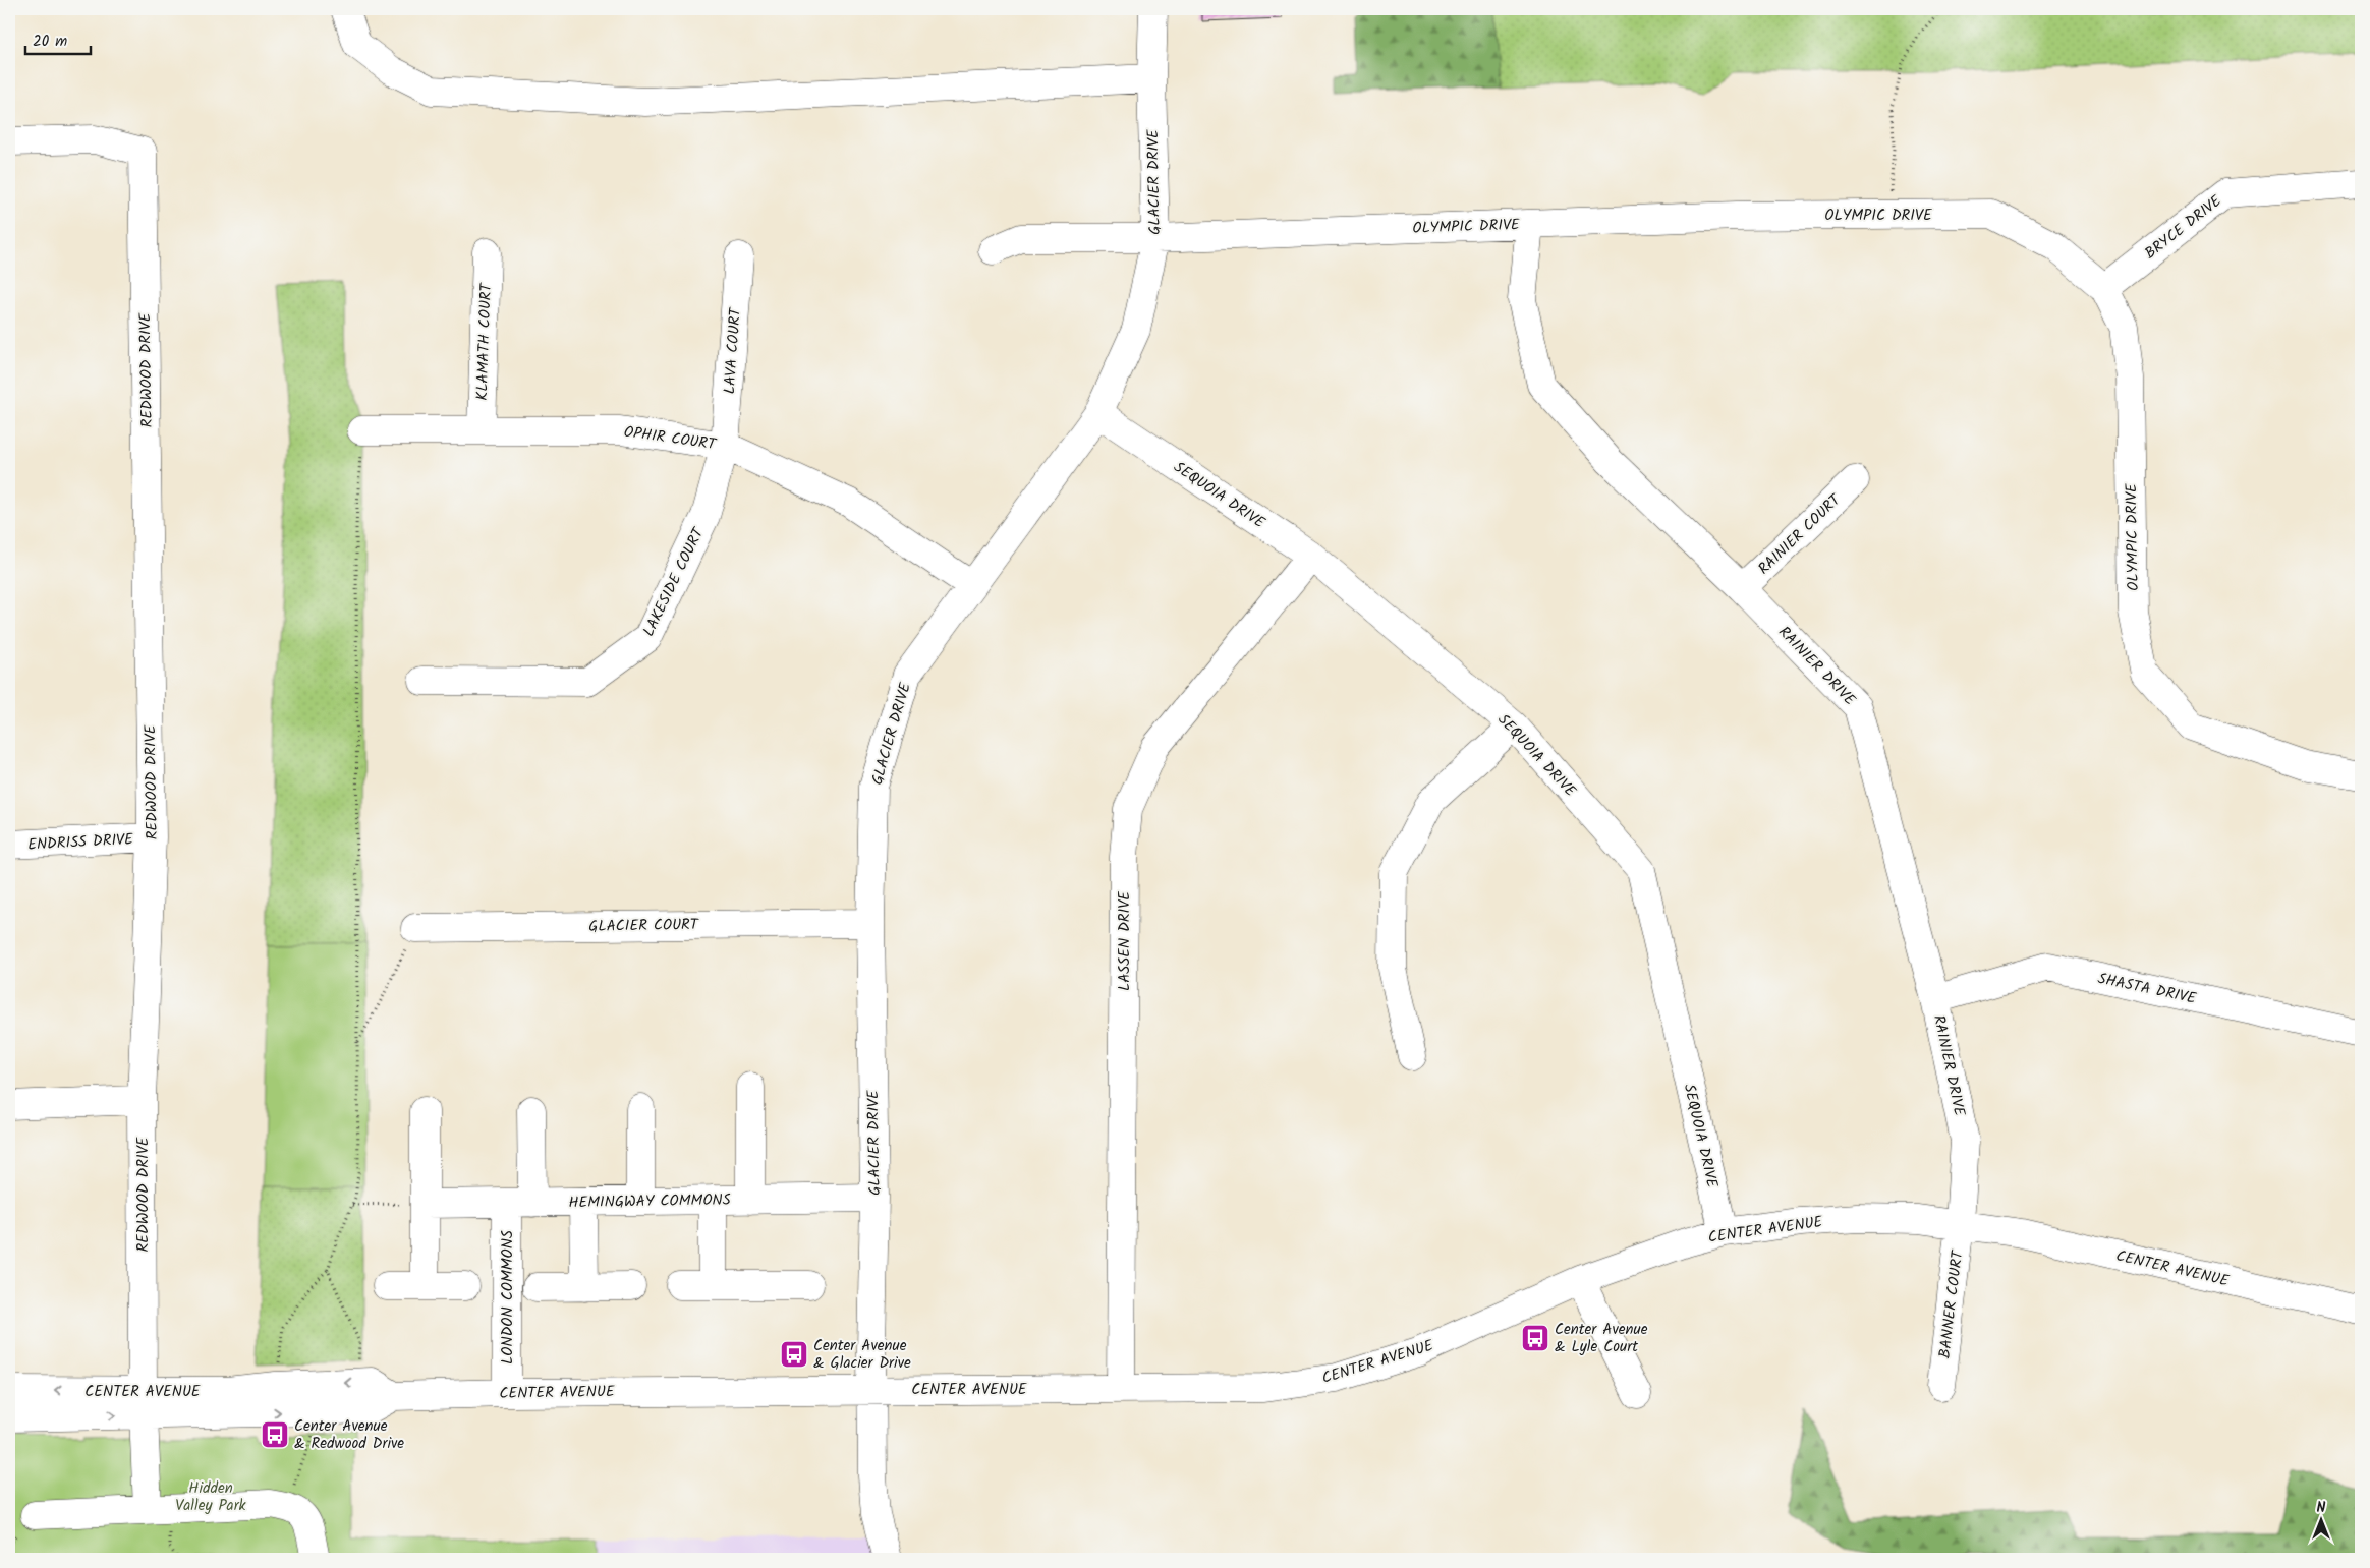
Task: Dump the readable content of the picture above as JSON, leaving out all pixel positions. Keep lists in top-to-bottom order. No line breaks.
{"streets":{"street":["GLACIER DRIVE","OLYMPIC DRIVE","BRYCE DRIVE","KLAMATH COURT","LAVA COURT","REDWOOD DRIVE","OPHIR COURT","SEQUOIA DRIVE","RAINIER COURT","LAKESIDE COURT","RAINIER DRIVE","ENDRISS DRIVE","GLACIER COURT","LASSEN DRIVE","SHASTA DRIVE","HEMINGWAY COMMONS","CENTER AVENUE","LONDON COMMONS","BANNER COURT"]},"crossings":[["GLACIER DRIVE","OLYMPIC DRIVE"],["GLACIER DRIVE","OPHIR COURT"],["GLACIER DRIVE","SEQUOIA DRIVE"],["GLACIER DRIVE","GLACIER COURT"],["GLACIER DRIVE","HEMINGWAY COMMONS"],["GLACIER DRIVE","CENTER AVENUE"],["OLYMPIC DRIVE","BRYCE DRIVE"],["OLYMPIC DRIVE","RAINIER DRIVE"],["KLAMATH COURT","OPHIR COURT"],["LAVA COURT","OPHIR COURT"],["LAVA COURT","LAKESIDE COURT"],["REDWOOD DRIVE","ENDRISS DRIVE"],["REDWOOD DRIVE","CENTER AVENUE"],["OPHIR COURT","LAKESIDE COURT"],["SEQUOIA DRIVE","LASSEN DRIVE"],["SEQUOIA DRIVE","CENTER AVENUE"],["RAINIER COURT","RAINIER DRIVE"],["RAINIER DRIVE","SHASTA DRIVE"],["RAINIER DRIVE","CENTER AVENUE"],["RAINIER DRIVE","BANNER COURT"],["LASSEN DRIVE","CENTER AVENUE"],["HEMINGWAY COMMONS","LONDON COMMONS"],["CENTER AVENUE","LONDON COMMONS"],["CENTER AVENUE","BANNER COURT"]],"parks":["Hidden Valley Park"],"places":{"bus stop":["Center Avenue & Lyle Court","Center Avenue & Glacier Drive","Center Avenue & Redwood Drive"]},"scale_bar":"20 m","north":"top"}
